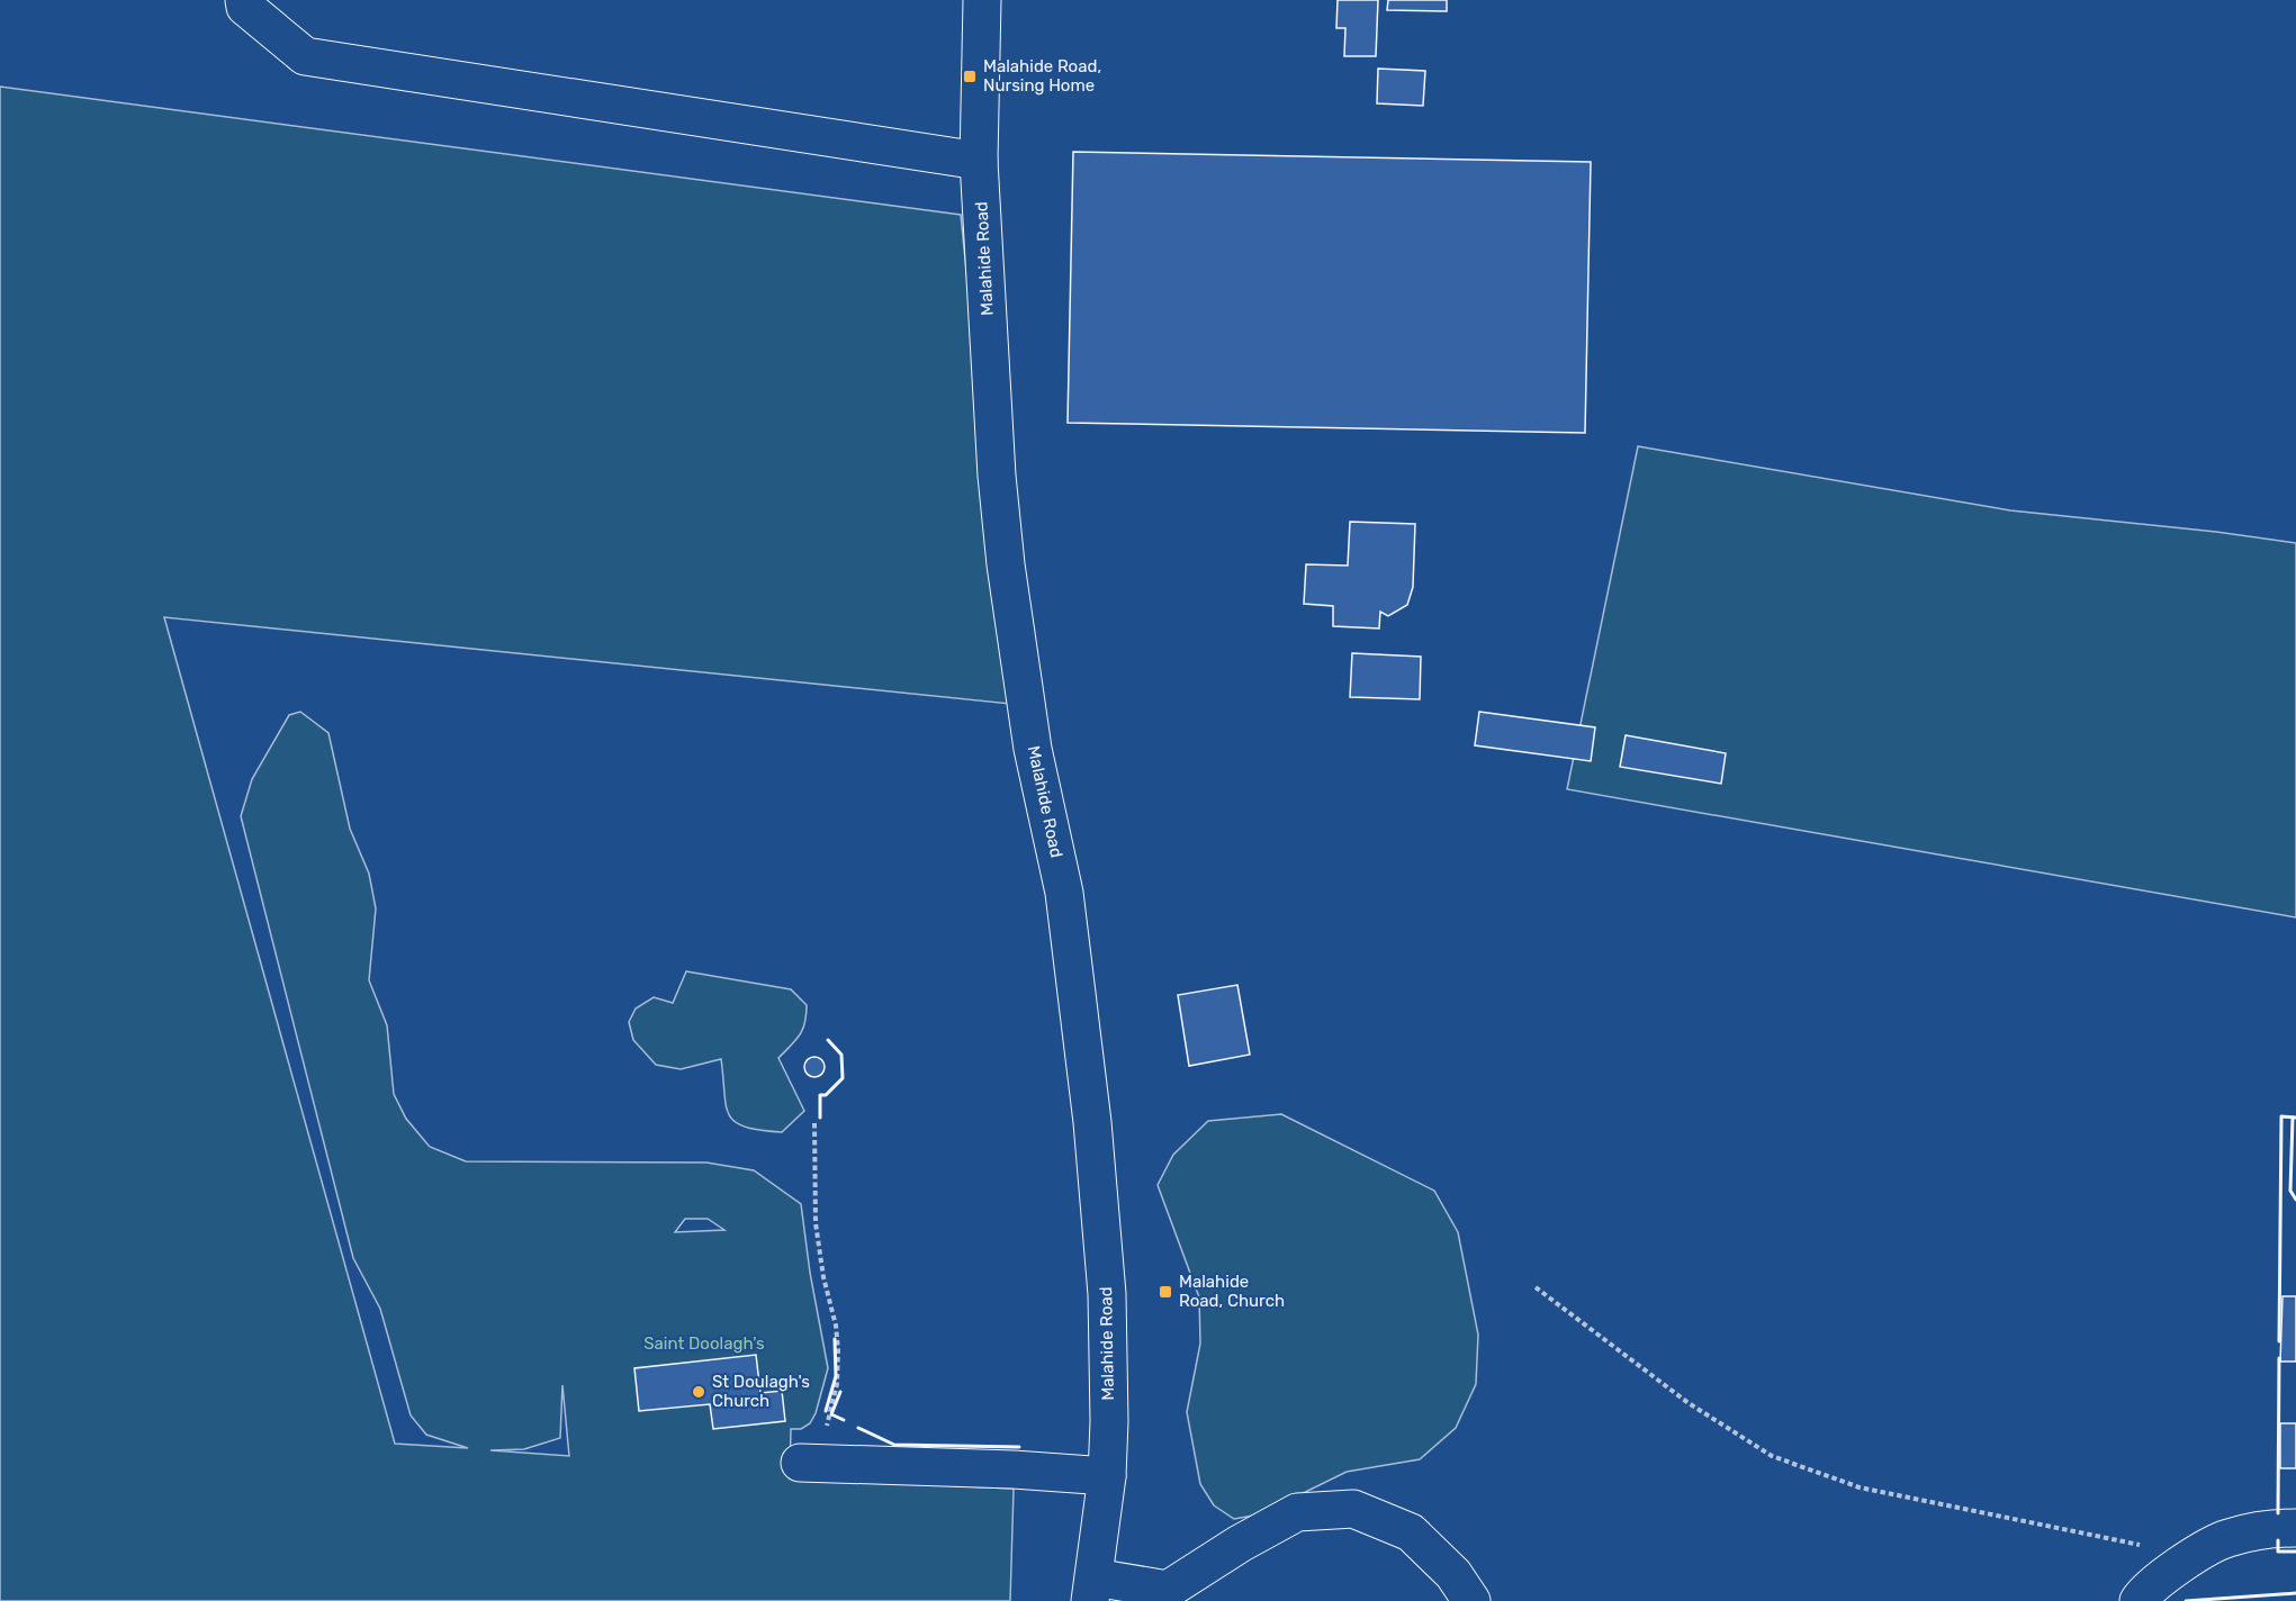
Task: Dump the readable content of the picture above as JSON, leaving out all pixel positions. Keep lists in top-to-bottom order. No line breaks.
{"streets":{"main road":["Malahide Road"]},"parks":["Saint Doolagh's"],"places":{"transit":["Malahide Road, Nursing Home","Malahide Road, Church"],"other":["St Doulagh's Church"]}}
